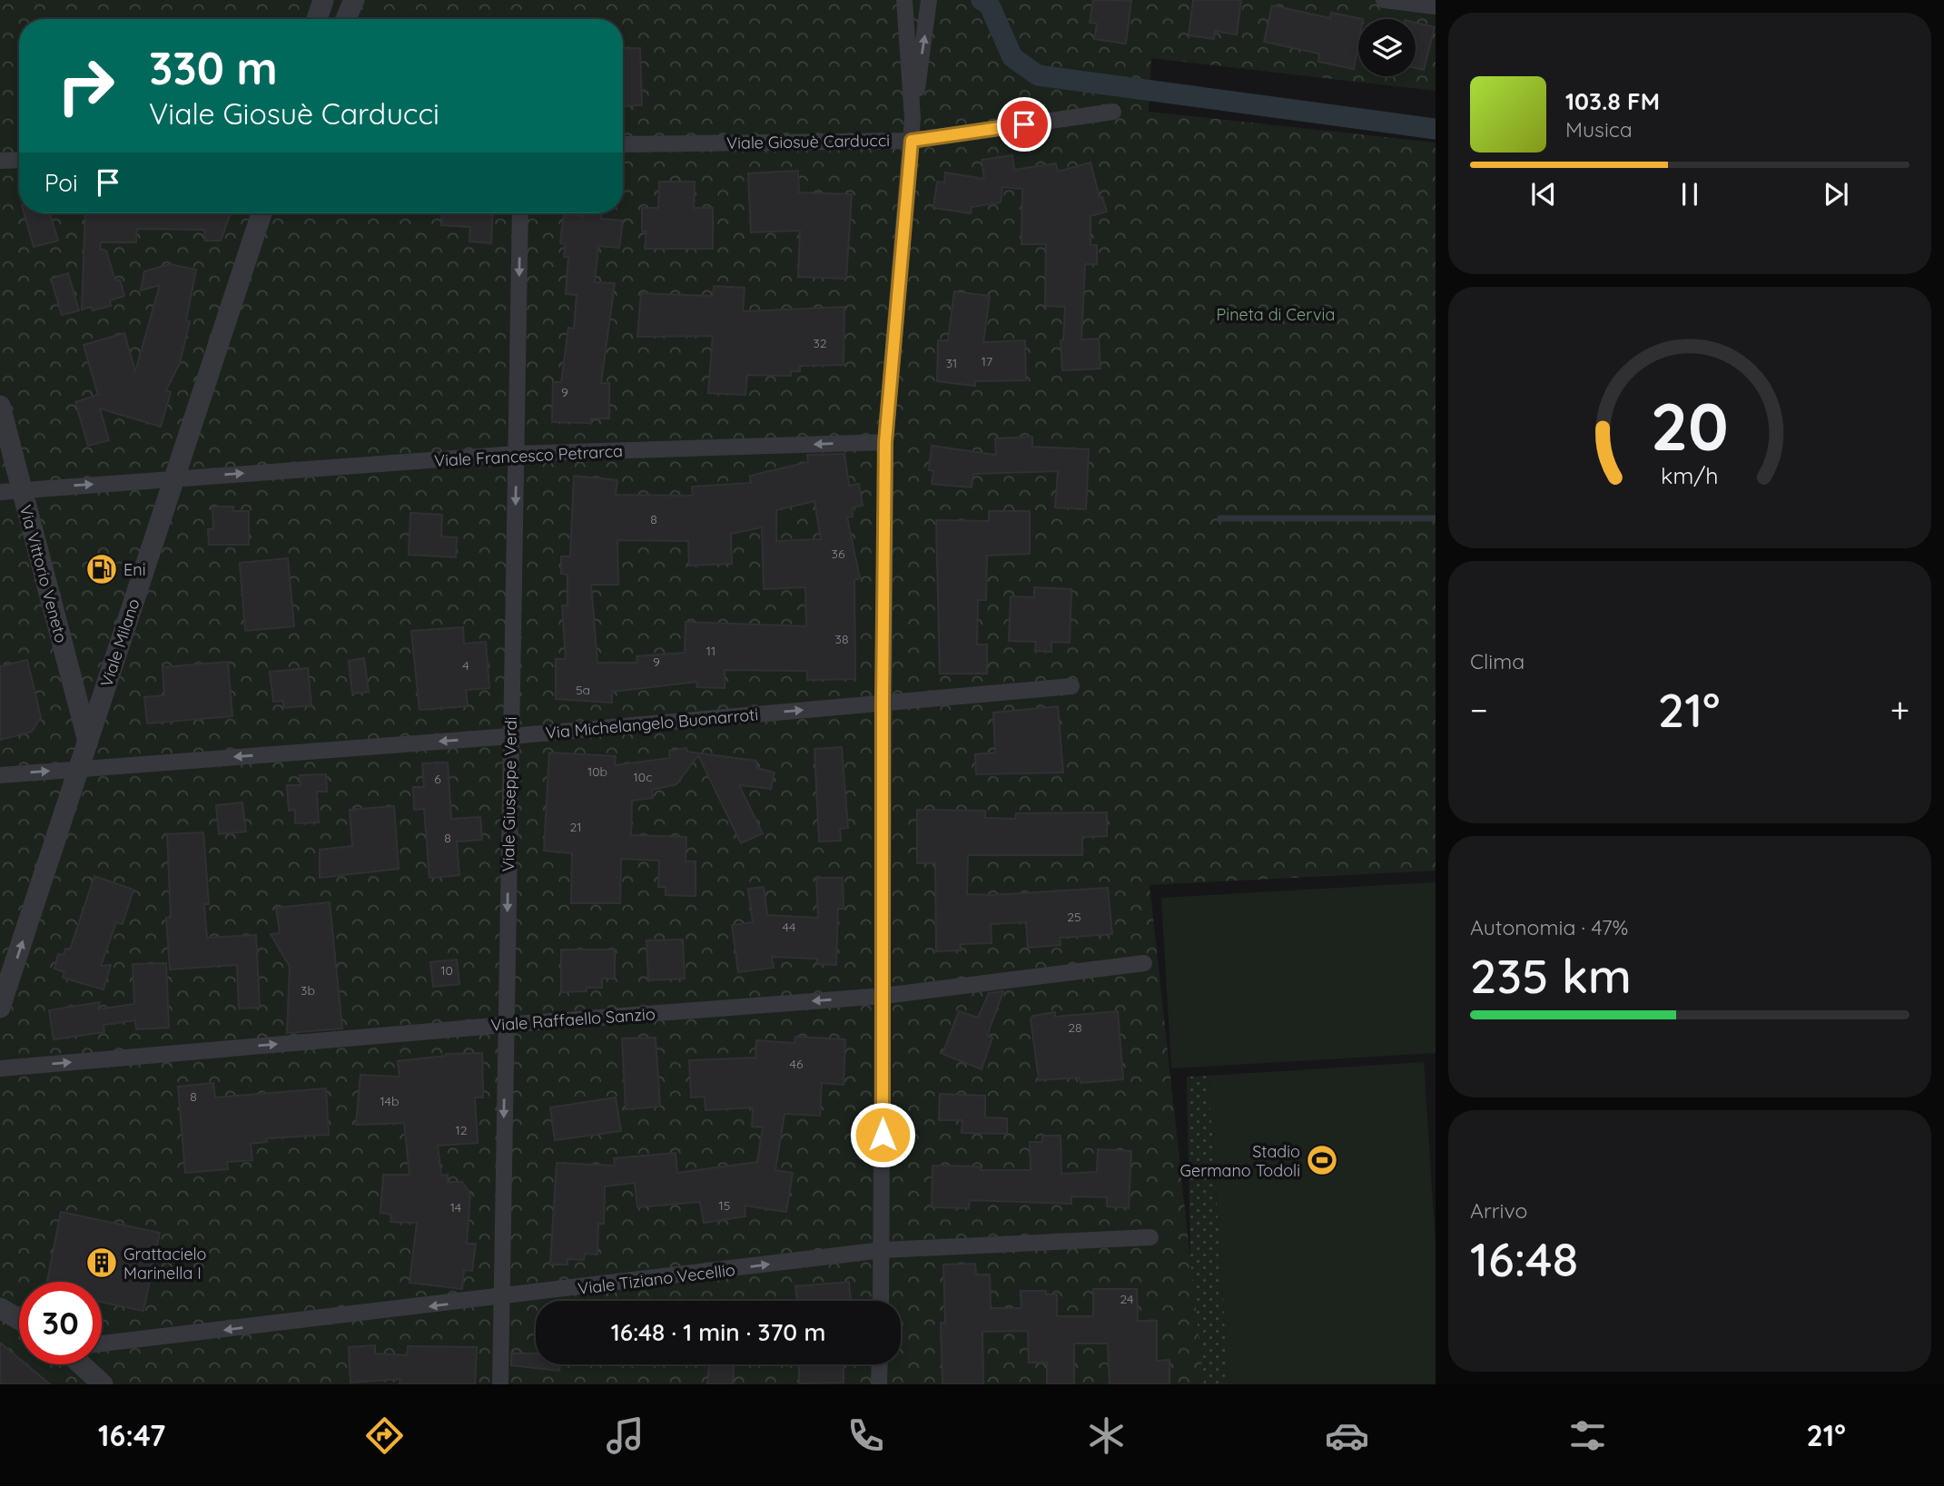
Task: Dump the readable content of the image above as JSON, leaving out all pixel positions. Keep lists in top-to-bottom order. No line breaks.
{"streets":{"street":["Viale Giosuè Carducci","Viale Francesco Petrarca","Via Vittorio Veneto","Viale Milano","Via Michelangelo Buonarroti","Viale Giuseppe Verdi","Viale Raffaello Sanzio","Viale Tiziano Vecellio"]},"crossings":[["Viale Francesco Petrarca","Via Vittorio Veneto"],["Viale Francesco Petrarca","Viale Milano"],["Viale Francesco Petrarca","Viale Giuseppe Verdi"],["Via Vittorio Veneto","Viale Milano"],["Viale Milano","Via Michelangelo Buonarroti"],["Via Michelangelo Buonarroti","Viale Giuseppe Verdi"],["Viale Giuseppe Verdi","Viale Raffaello Sanzio"],["Viale Giuseppe Verdi","Viale Tiziano Vecellio"]],"one_way":["Viale Giuseppe Verdi"],"parks":["Pineta di Cervia"],"places":{"fuel station":["Eni"],"sports":["Stadio Germano Todoli"],"building":["Grattacielo Marinella I"]},"house_numbers":["32","17","31","9","8","36","38","11","9","4","5a","10b","10c","6","21","8","25","44","10","3b","28","46","8","14b","12","15","14","24"],"page":{"turn":["330 m","Viale Giosuè Carducci"],"song":["103.8 FM","Musica"],"then":"Poi","tile":["Clima",["Autonomia · 47%","235 km"],["Arrivo","16:48"]],"heat":["−","21°","+"],"limit":"30","trip":"16:48 · 1 min · 370 m","tabs":["16:47","21°"],"gauge":["20","km/h"]}}
